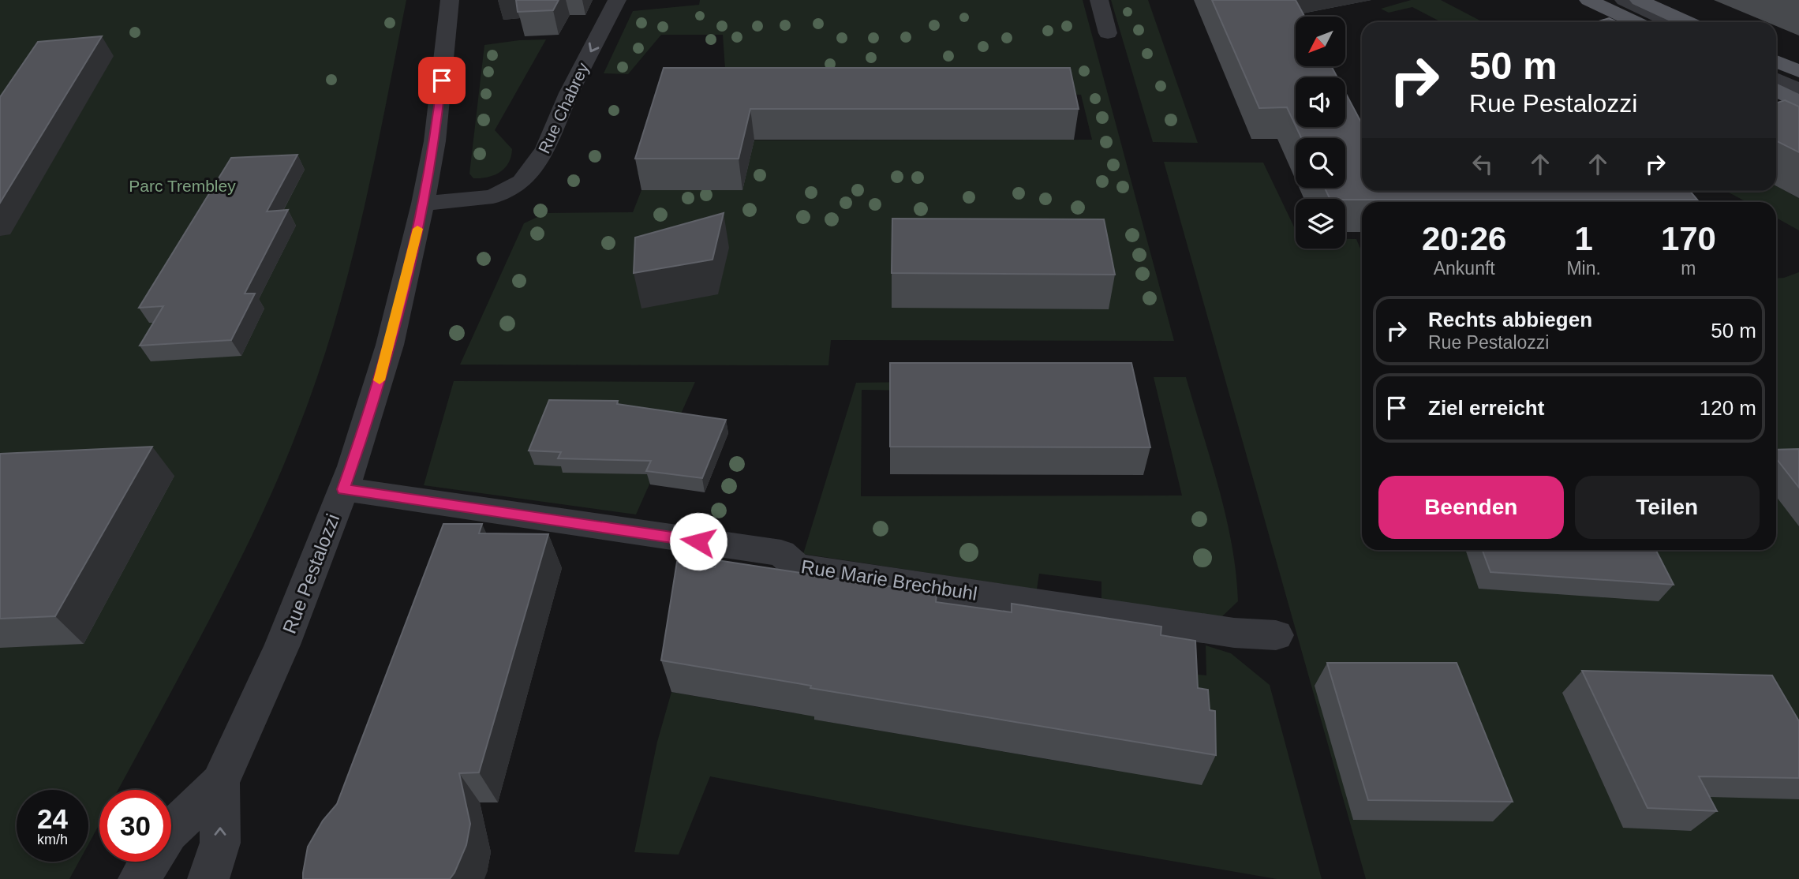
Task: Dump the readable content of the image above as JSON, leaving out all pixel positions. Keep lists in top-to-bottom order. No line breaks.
{"streets":{"street":["Rue Chabrey","Rue Pestalozzi","Rue Marie Brechbuhl"]},"crossings":[["Rue Chabrey","Rue Pestalozzi"],["Rue Pestalozzi","Rue Marie Brechbuhl"]],"one_way":["Rue Chabrey"],"parks":["Parc Trembley"],"north":"bottom left","page":{"turn":["50 m","Rue Pestalozzi"],"eta":["20:26","Ankunft","1","Min.","170","m"],"list":[{"name":"Rechts abbiegen","note":"Rue Pestalozzi","value":"50 m"},{"name":"Ziel erreicht","value":"120 m"}],"buttons":["Beenden","Teilen"],"speed":"24 km/h","limit":"30"}}
